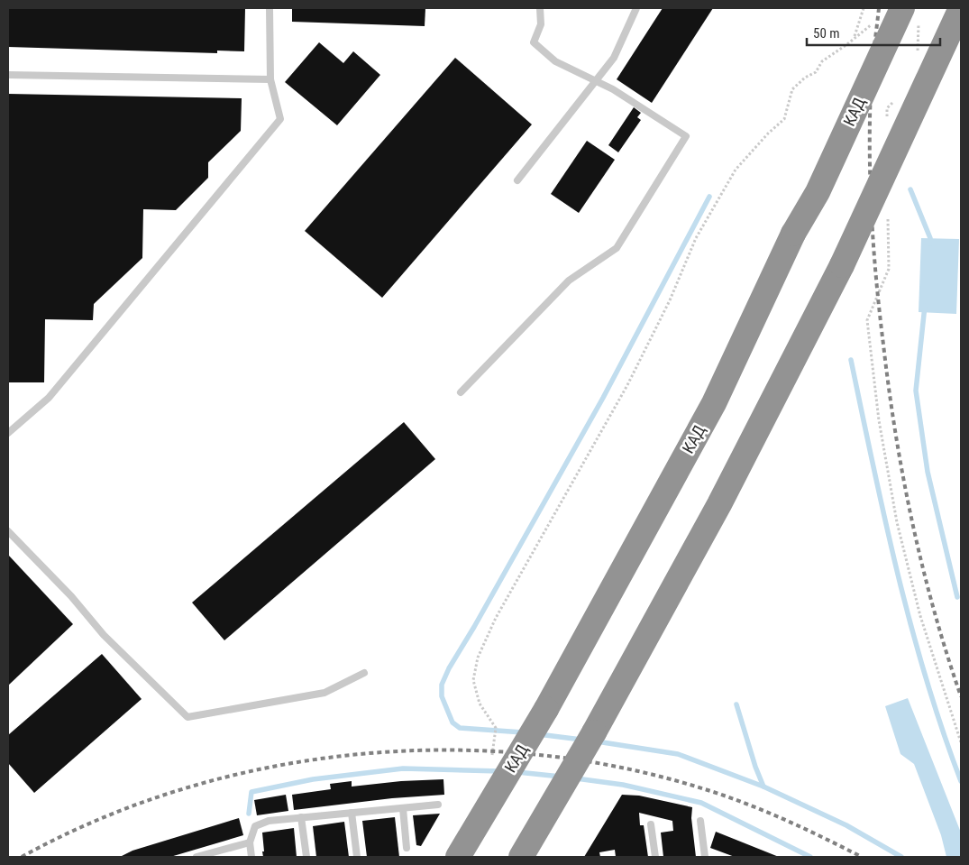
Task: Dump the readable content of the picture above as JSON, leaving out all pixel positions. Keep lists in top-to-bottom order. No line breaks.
{"streets":{"highway":["КАД"]},"scale_bar":"50 m"}
